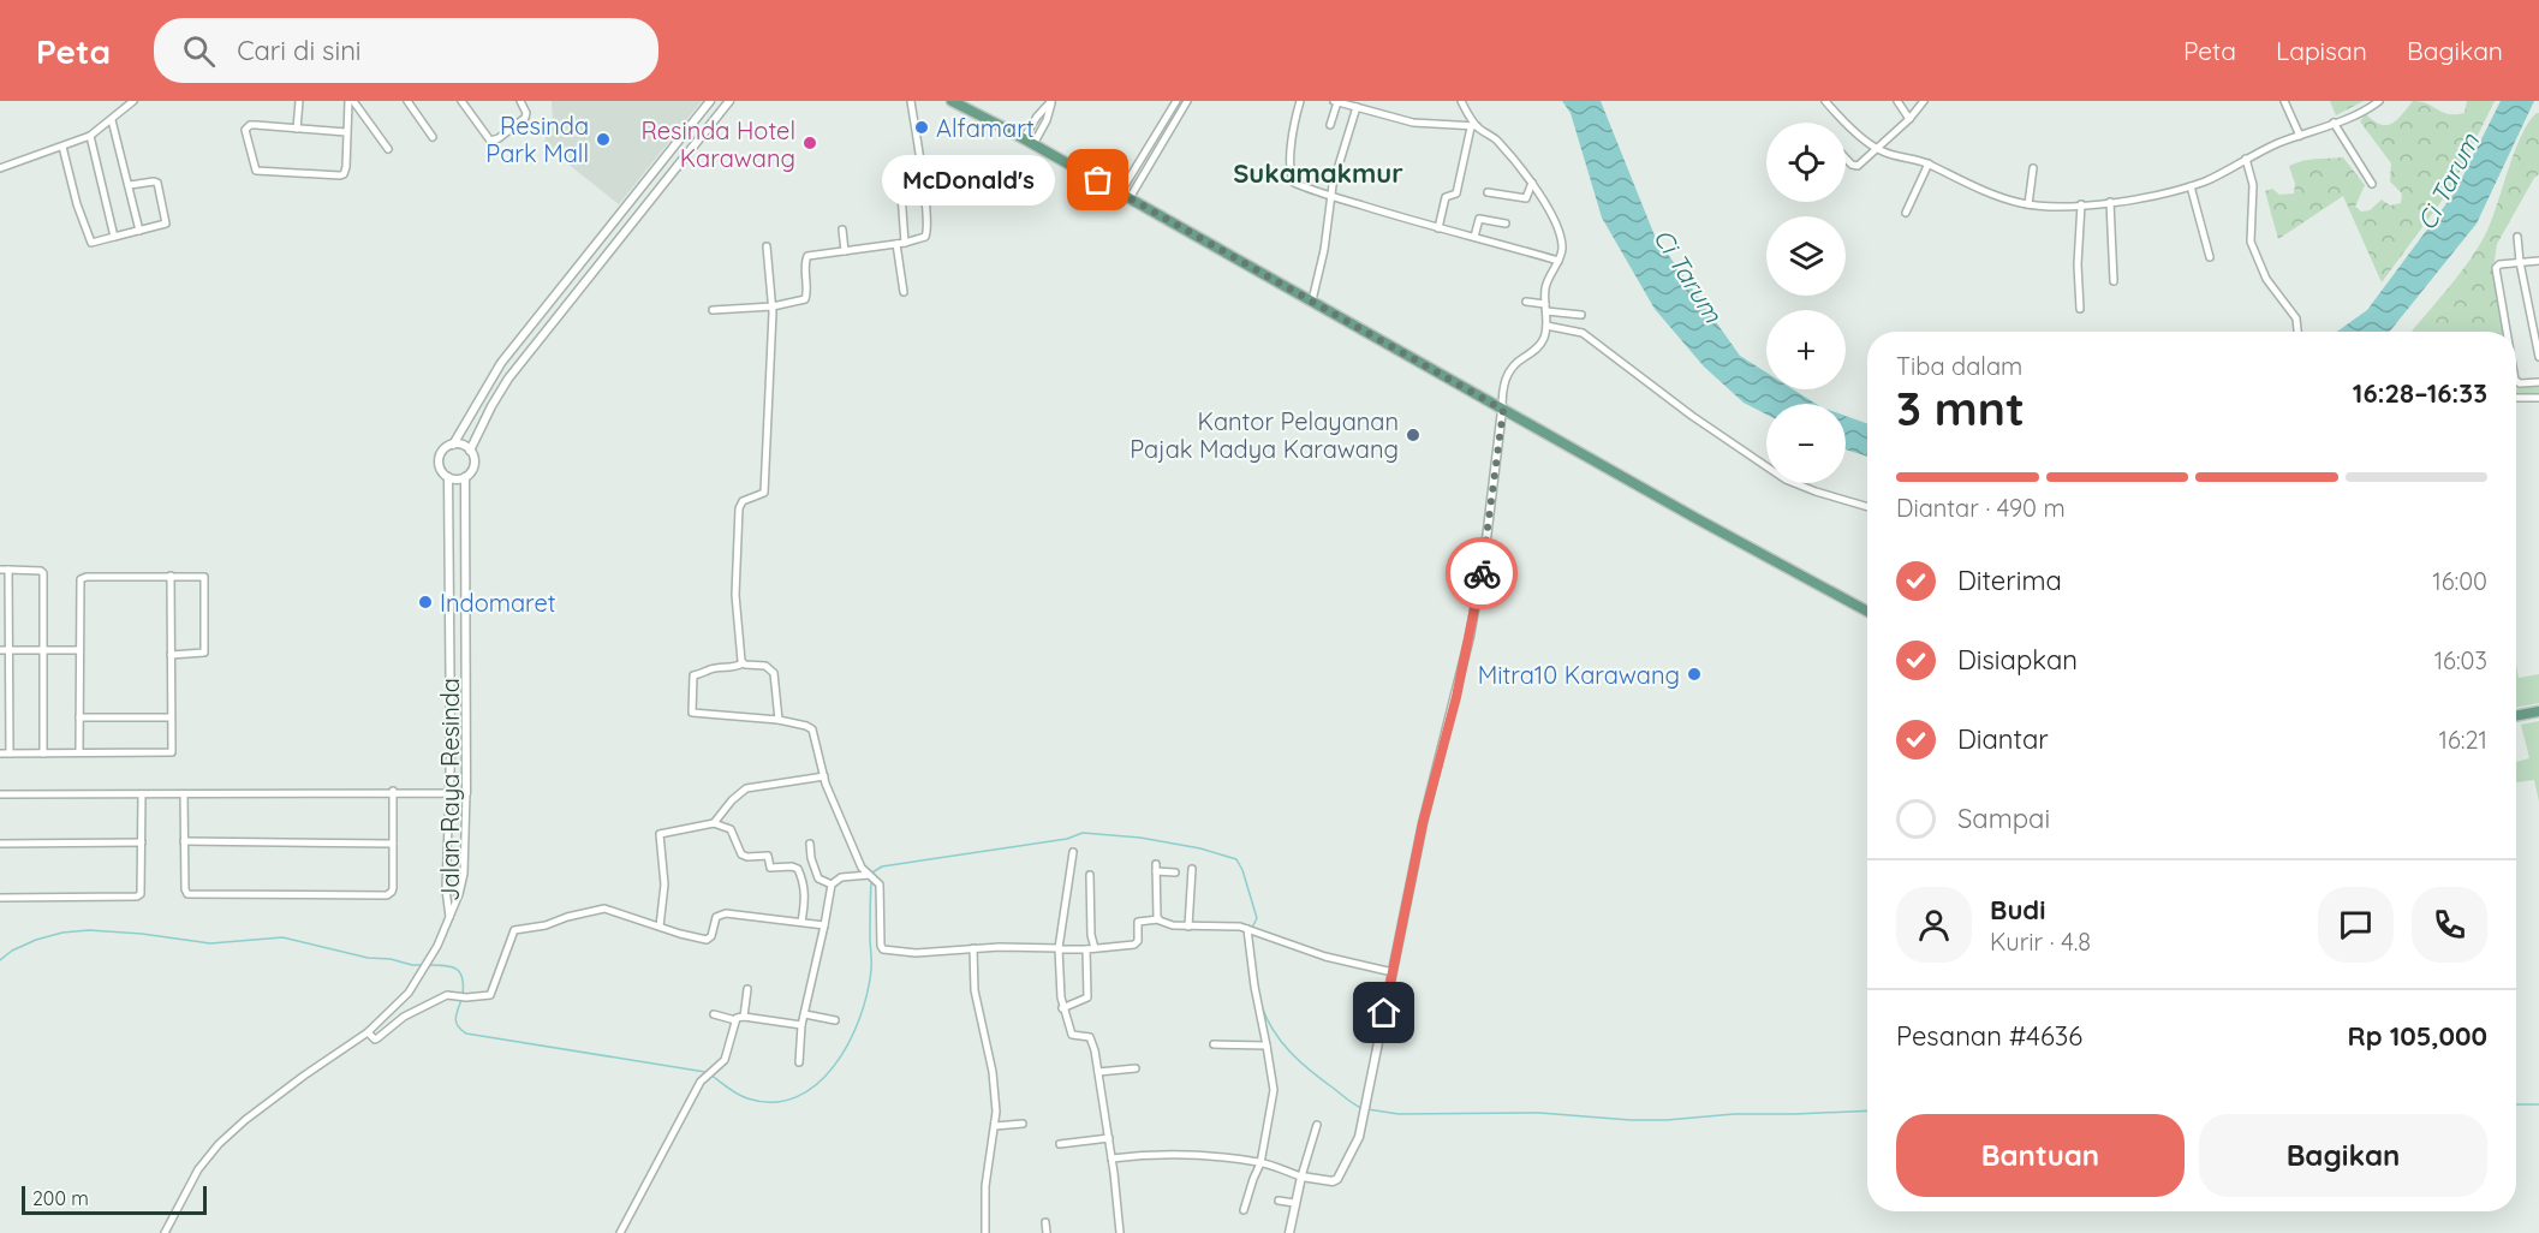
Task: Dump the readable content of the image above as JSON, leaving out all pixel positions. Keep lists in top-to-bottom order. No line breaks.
{"streets":{"street":["Jalan Raya Resinda"]},"districts":["Sukamakmur"],"water":["Ci Tarum"],"places":["Alfamart","Resinda Park Mall","Resinda Hotel Karawang","McDonald's","Kantor Pelayanan Pajak Madya Karawang","Indomaret","Mitra10 Karawang"],"scale_bar":"200 m","page":{"header":"Peta","search":"Cari di sini","nav":["Peta","Lapisan","Bagikan"],"map_buttons":["+","−"],"bubble":"McDonald's","heading":["3 mnt","Tiba dalam","16:28–16:33"],"panel":["Budi","Kurir · 4.8","Pesanan #4636","Rp 105,000"],"bar":"Diantar · 490 m","list":[["Diterima","16:00"],["Disiapkan","16:03"],["Diantar","16:21"],"Sampai"],"buttons":["Bantuan","Bagikan"],"scale":"200 m"}}
